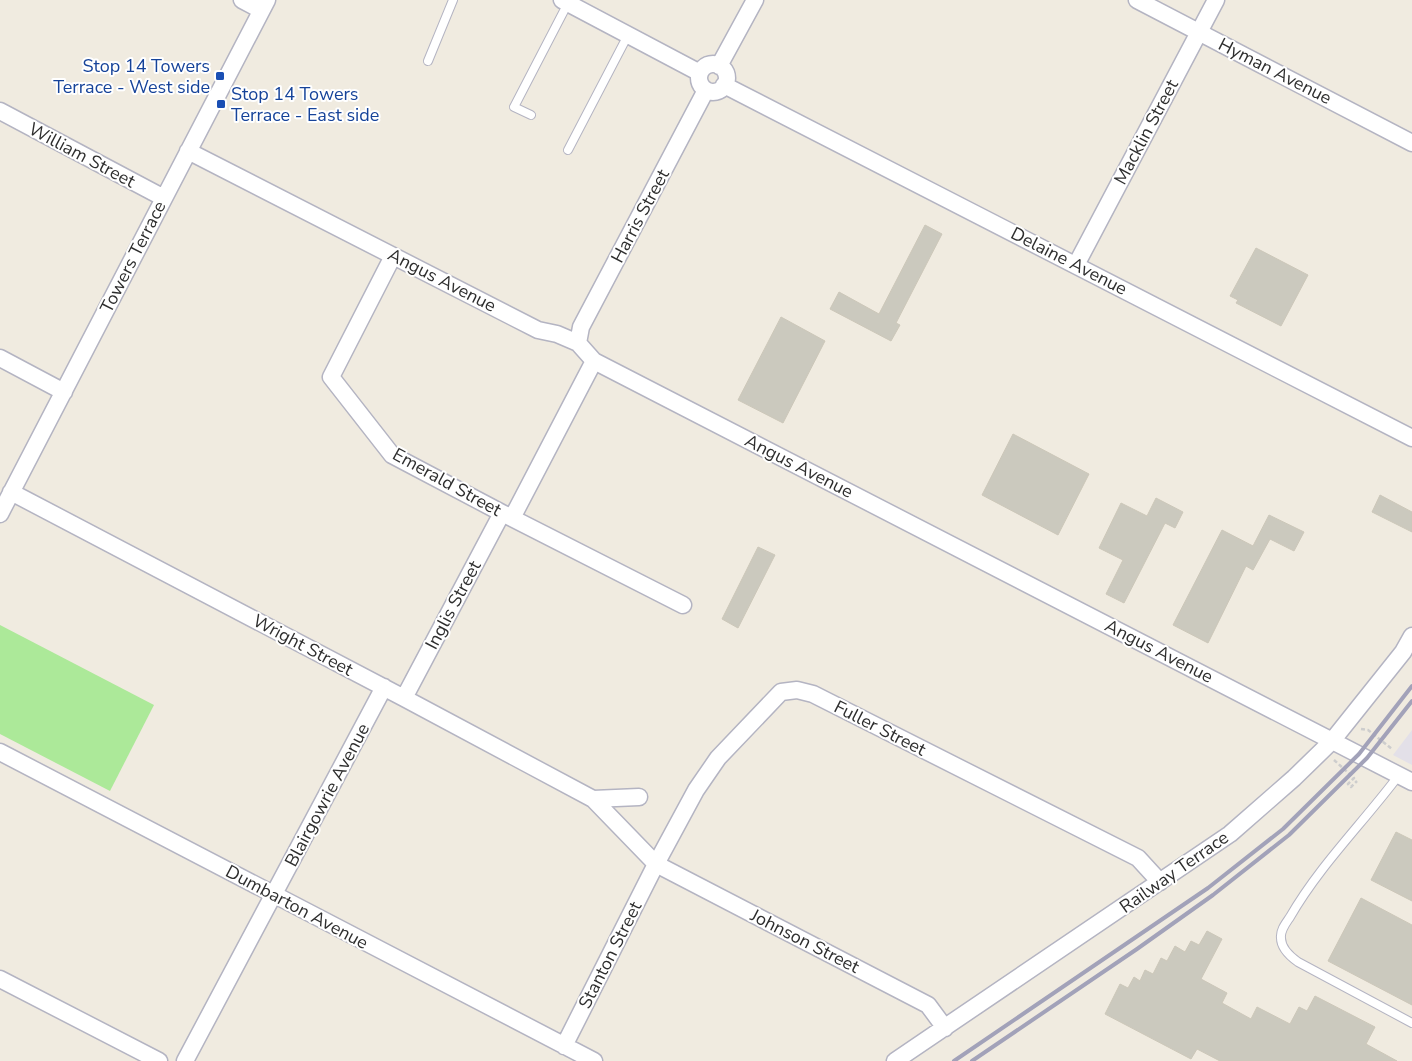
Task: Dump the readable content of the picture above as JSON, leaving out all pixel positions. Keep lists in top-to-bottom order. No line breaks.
{"streets":{"street":["Hyman Avenue","Macklin Street","William Street","Harris Street","Towers Terrace","Delaine Avenue","Angus Avenue","Emerald Street","Inglis Street","Wright Street","Fuller Street","Blairgowrie Avenue","Railway Terrace","Dumbarton Avenue","Johnson Street","Stanton Street"]},"crossings":[["Hyman Avenue","Macklin Street"],["Macklin Street","Delaine Avenue"],["William Street","Towers Terrace"],["Harris Street","Delaine Avenue"],["Harris Street","Angus Avenue"],["Towers Terrace","Angus Avenue"],["Towers Terrace","Wright Street"],["Angus Avenue","Emerald Street"],["Angus Avenue","Inglis Street"],["Angus Avenue","Railway Terrace"],["Emerald Street","Inglis Street"],["Inglis Street","Wright Street"],["Wright Street","Fuller Street"],["Wright Street","Blairgowrie Avenue"],["Wright Street","Johnson Street"],["Wright Street","Stanton Street"],["Fuller Street","Railway Terrace"],["Fuller Street","Johnson Street"],["Fuller Street","Stanton Street"],["Blairgowrie Avenue","Dumbarton Avenue"],["Railway Terrace","Johnson Street"],["Dumbarton Avenue","Stanton Street"],["Johnson Street","Stanton Street"]],"places":{"transit":["Stop 14 Towers Terrace - West side","Stop 14 Towers Terrace - East side"]}}
